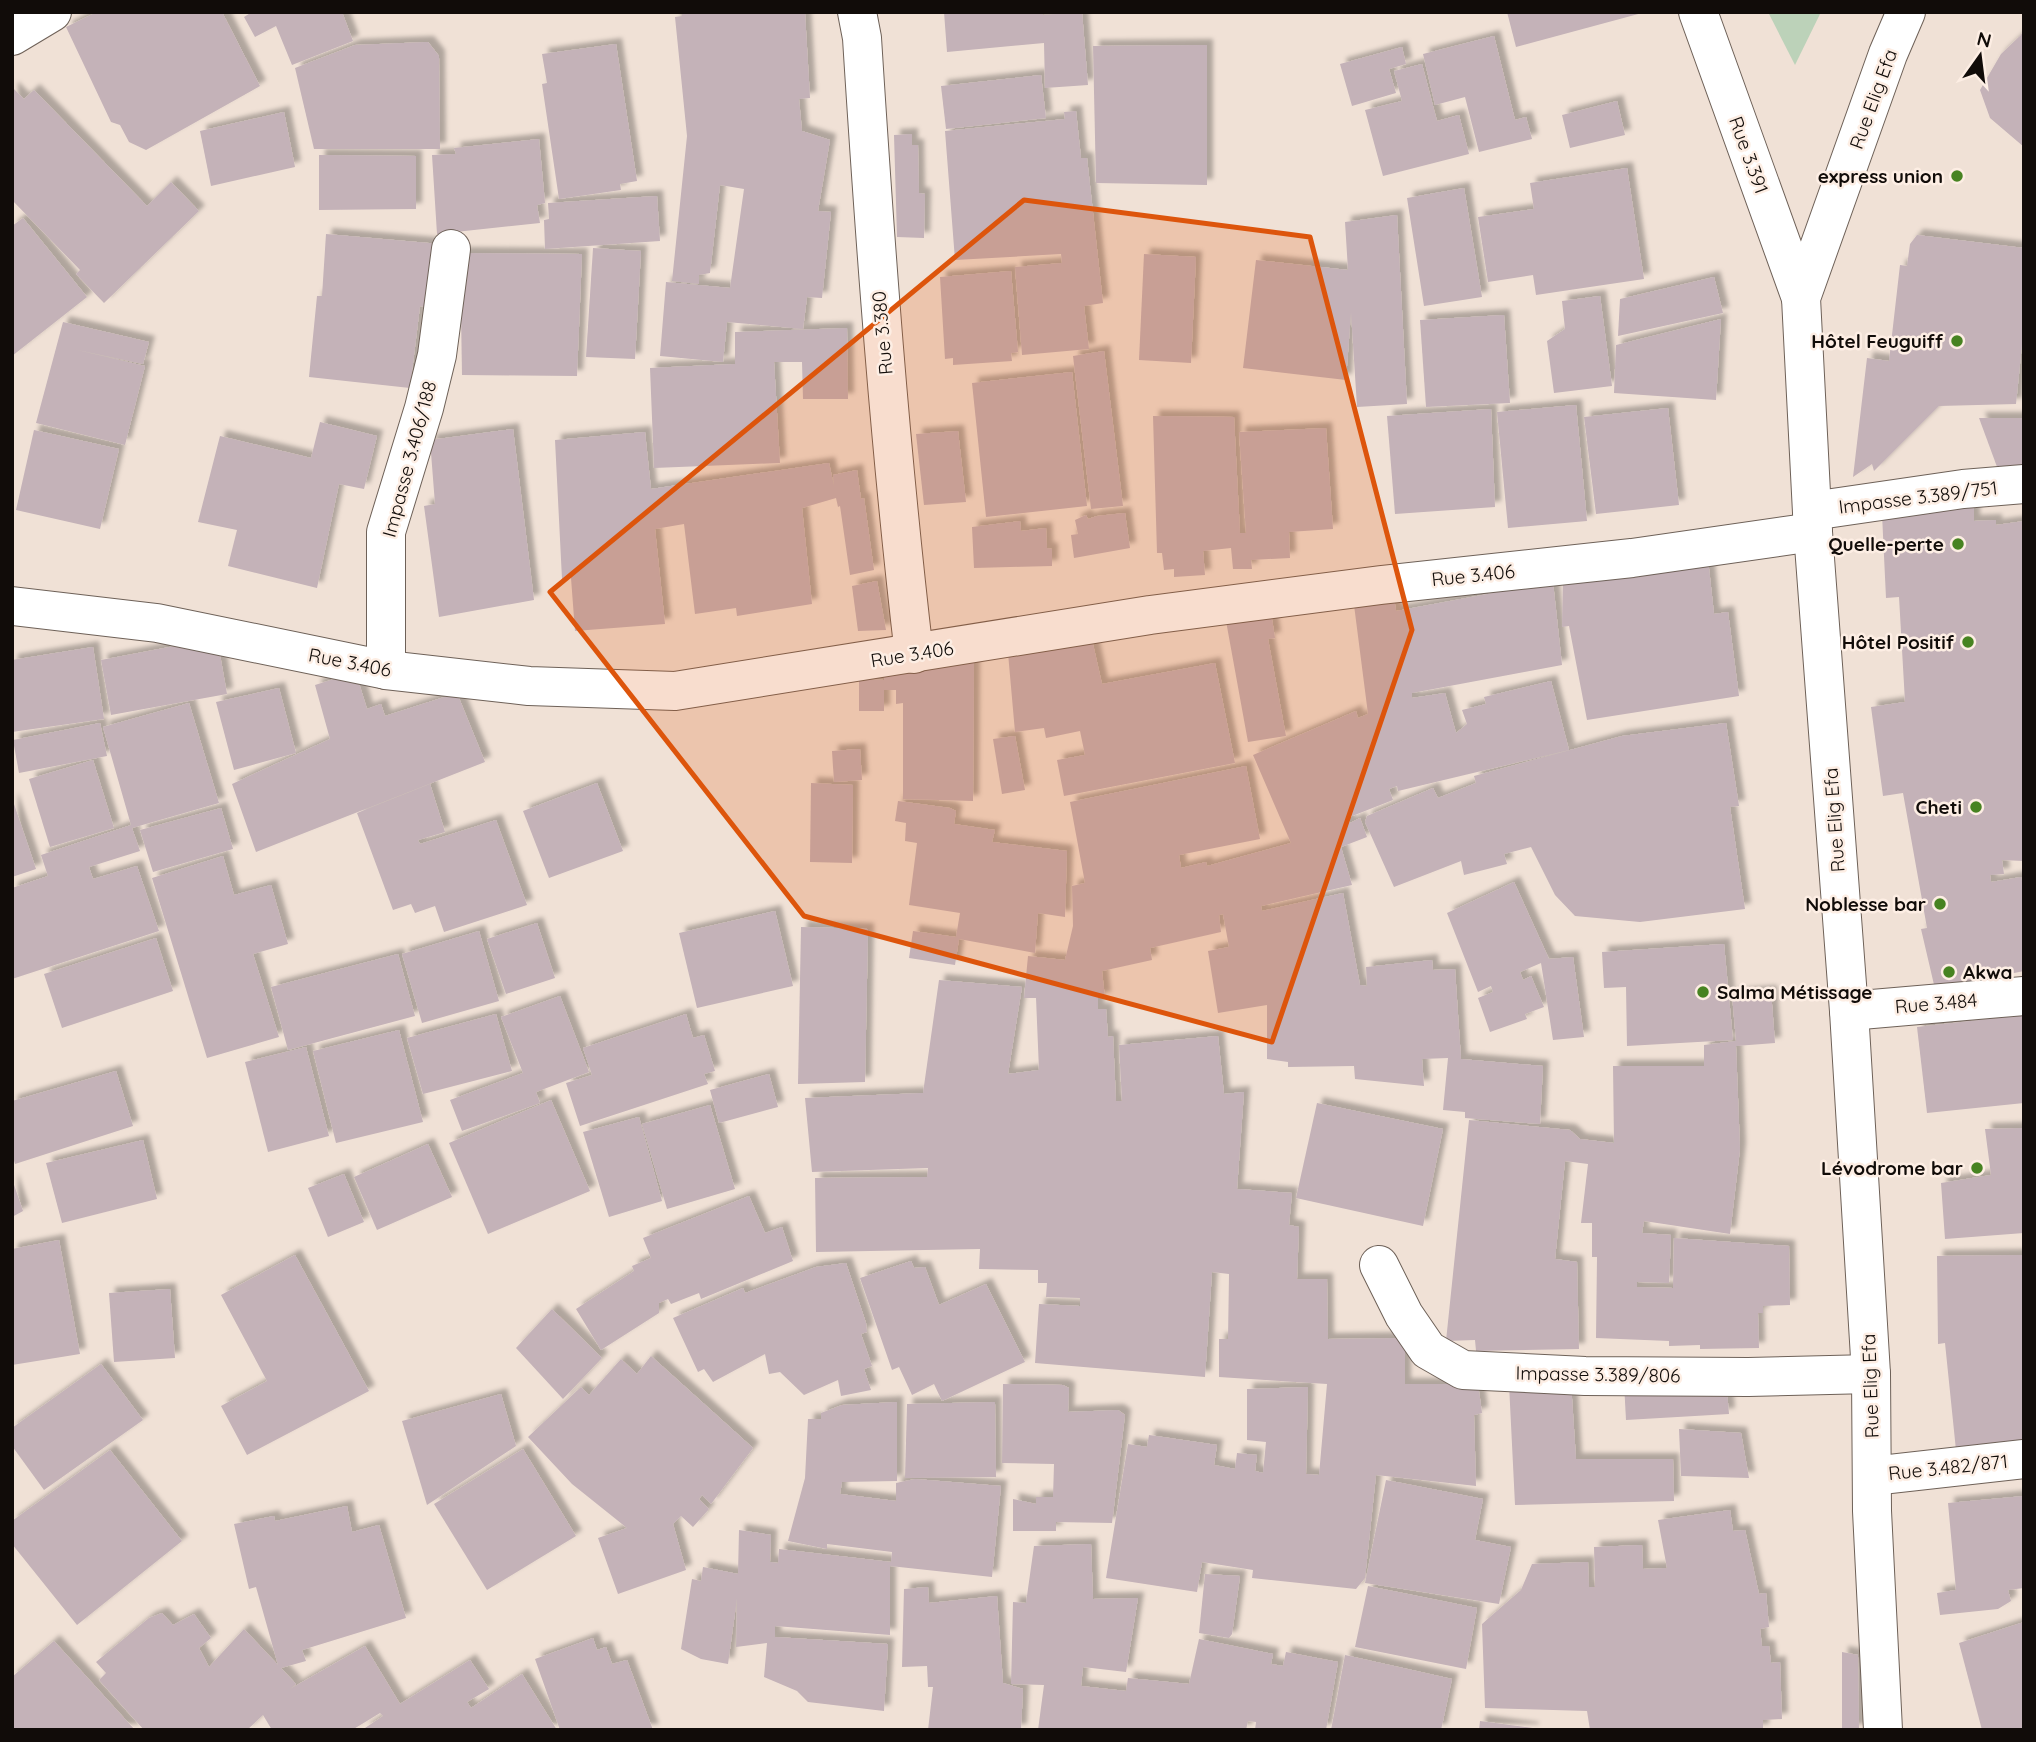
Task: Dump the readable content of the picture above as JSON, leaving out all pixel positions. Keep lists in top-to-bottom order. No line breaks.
{"streets":{"street":["Rue Elig Efa","Rue 3.391","Rue 3.380","Impasse 3.406/188","Impasse 3.389/751","Rue 3.406","Rue 3.484","Impasse 3.389/806","Rue 3.482/871"]},"crossings":[["Rue Elig Efa","Rue 3.391"],["Rue Elig Efa","Impasse 3.389/751"],["Rue Elig Efa","Rue 3.406"],["Rue Elig Efa","Rue 3.484"],["Rue Elig Efa","Impasse 3.389/806"],["Rue Elig Efa","Rue 3.482/871"],["Rue 3.380","Rue 3.406"],["Impasse 3.406/188","Rue 3.406"],["Impasse 3.389/751","Rue 3.406"]],"places":["express union","Hôtel Feuguiff","Quelle-perte","Hôtel Positif","Cheti","Noblesse bar","Akwa","Salma Métissage","Lévodrome bar"],"north":"top"}
